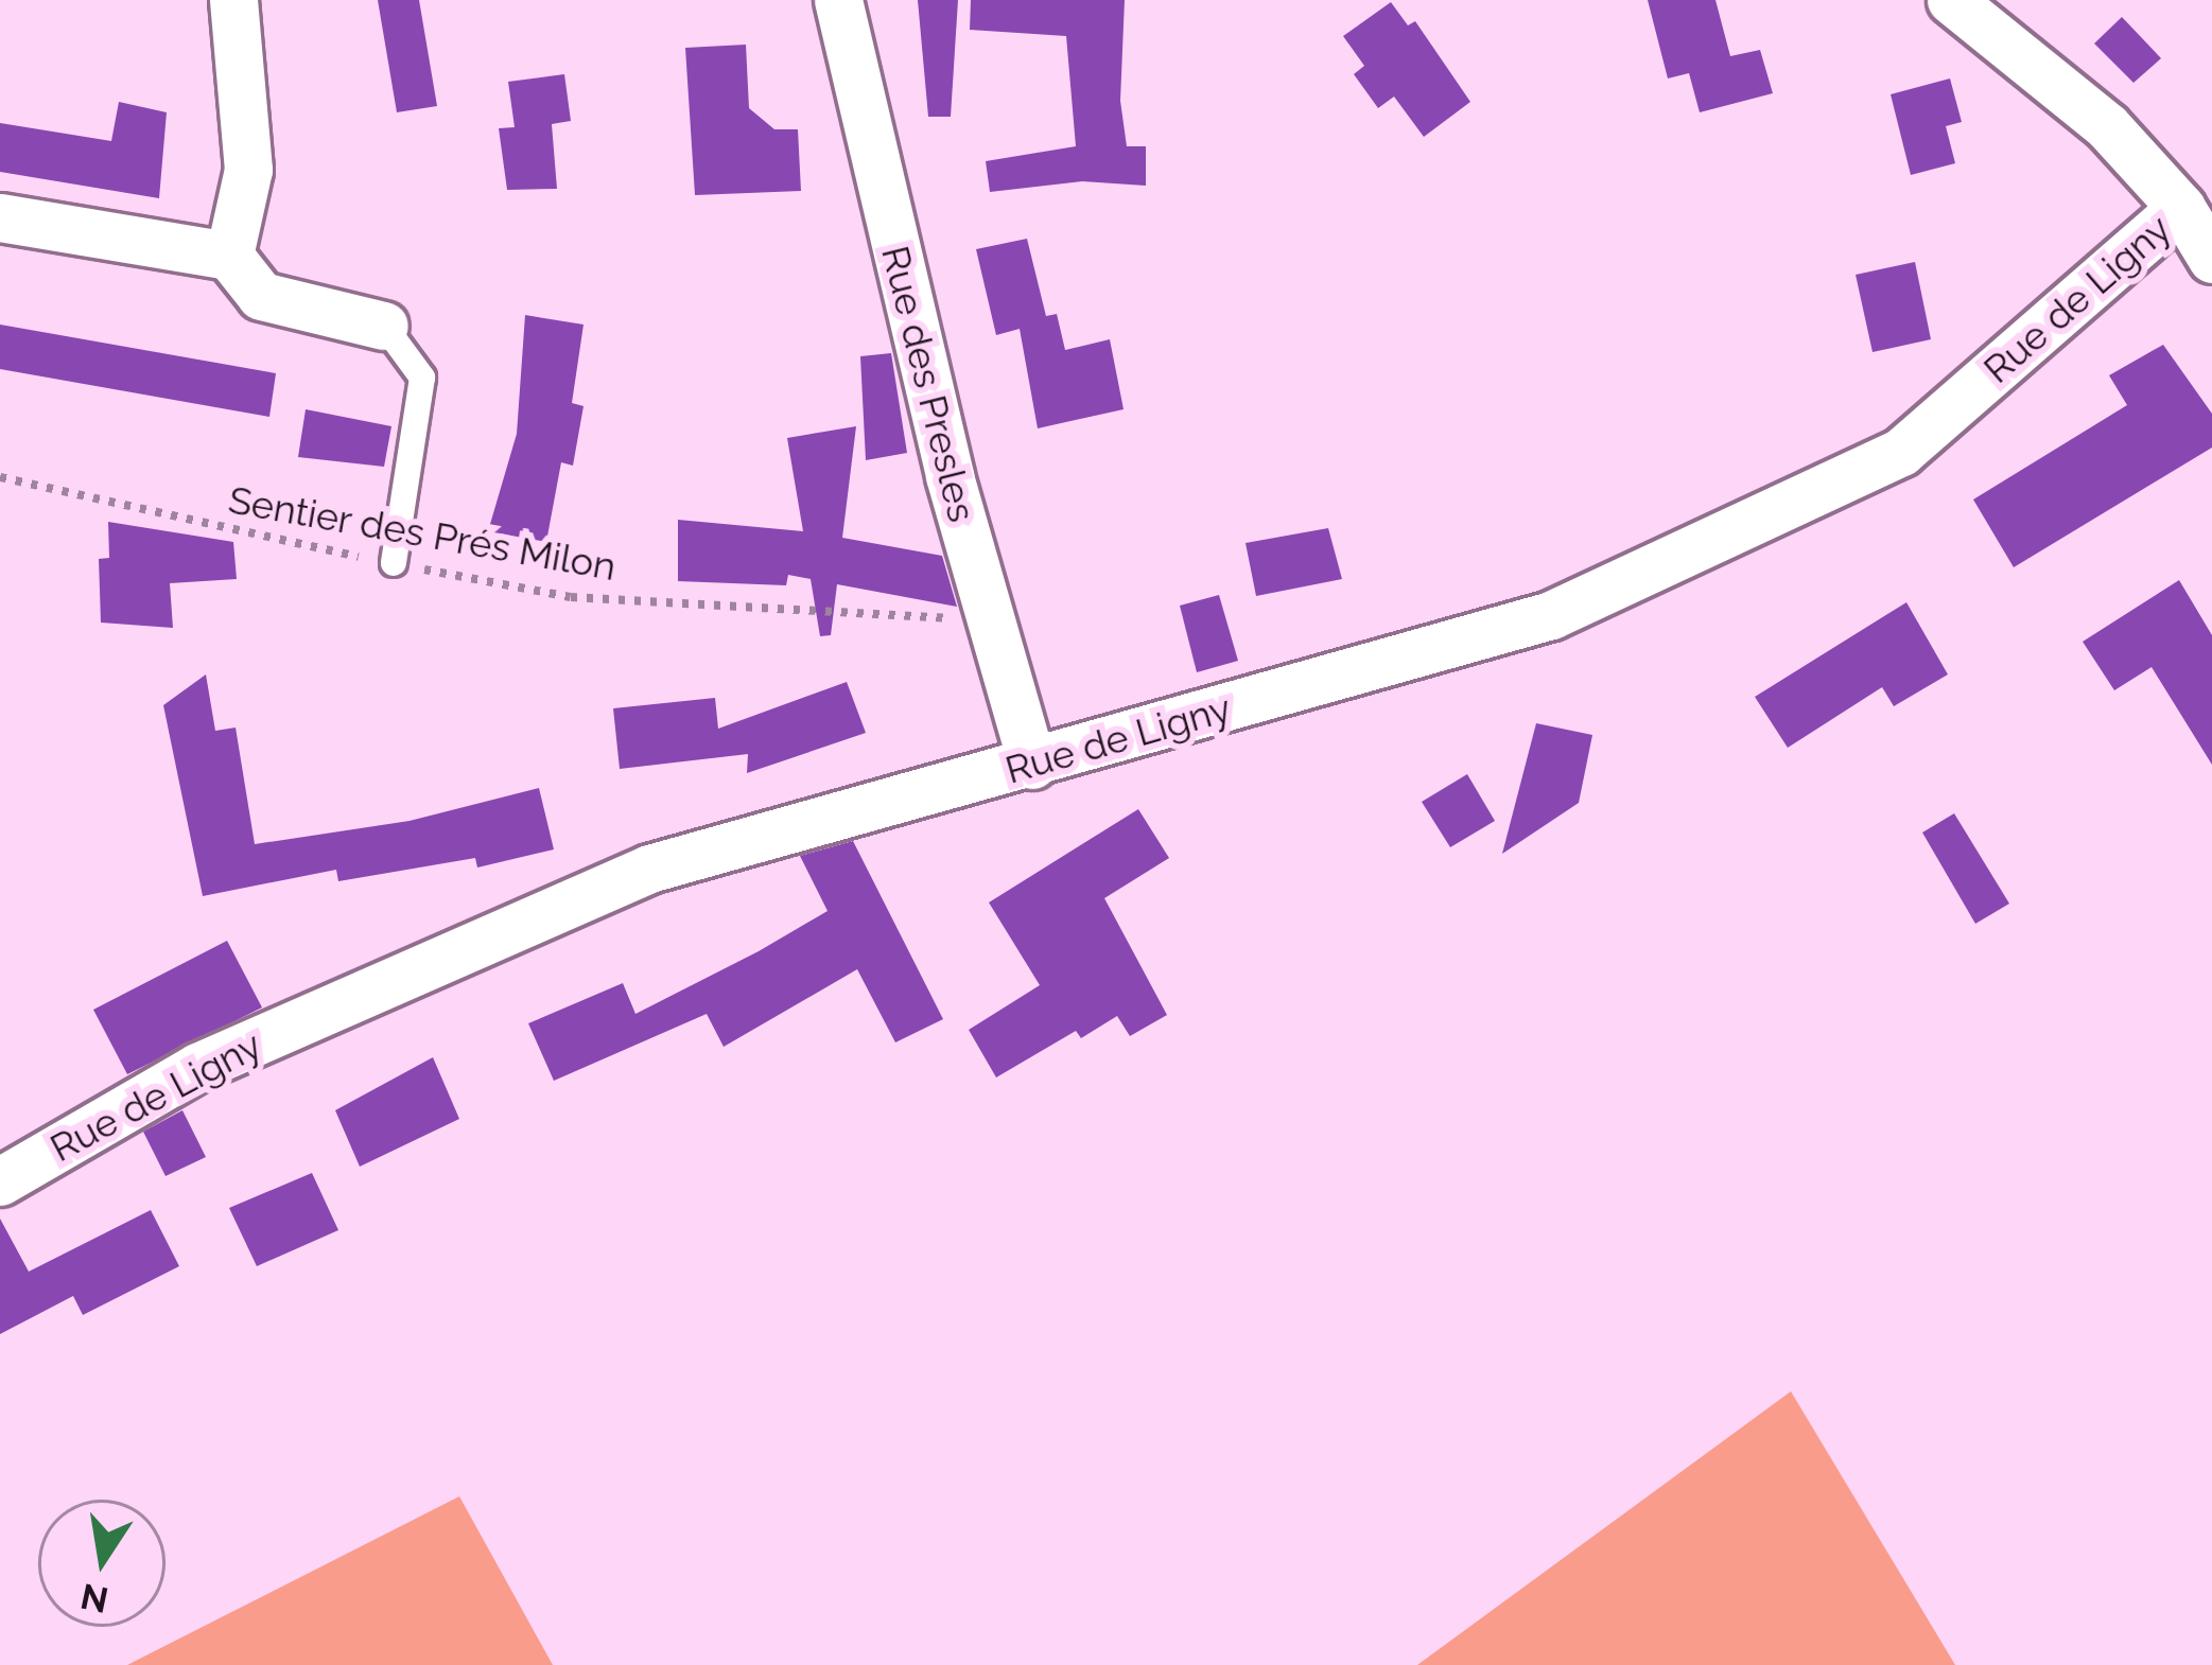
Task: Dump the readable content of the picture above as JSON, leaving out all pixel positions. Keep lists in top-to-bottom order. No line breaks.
{"streets":{"street":["Rue de Ligny","Rue des Presles"],"path":["Sentier des Prés Milon"]},"crossings":[["Rue de Ligny","Rue des Presles"],["Rue des Presles","Sentier des Prés Milon"]],"north":"bottom"}
